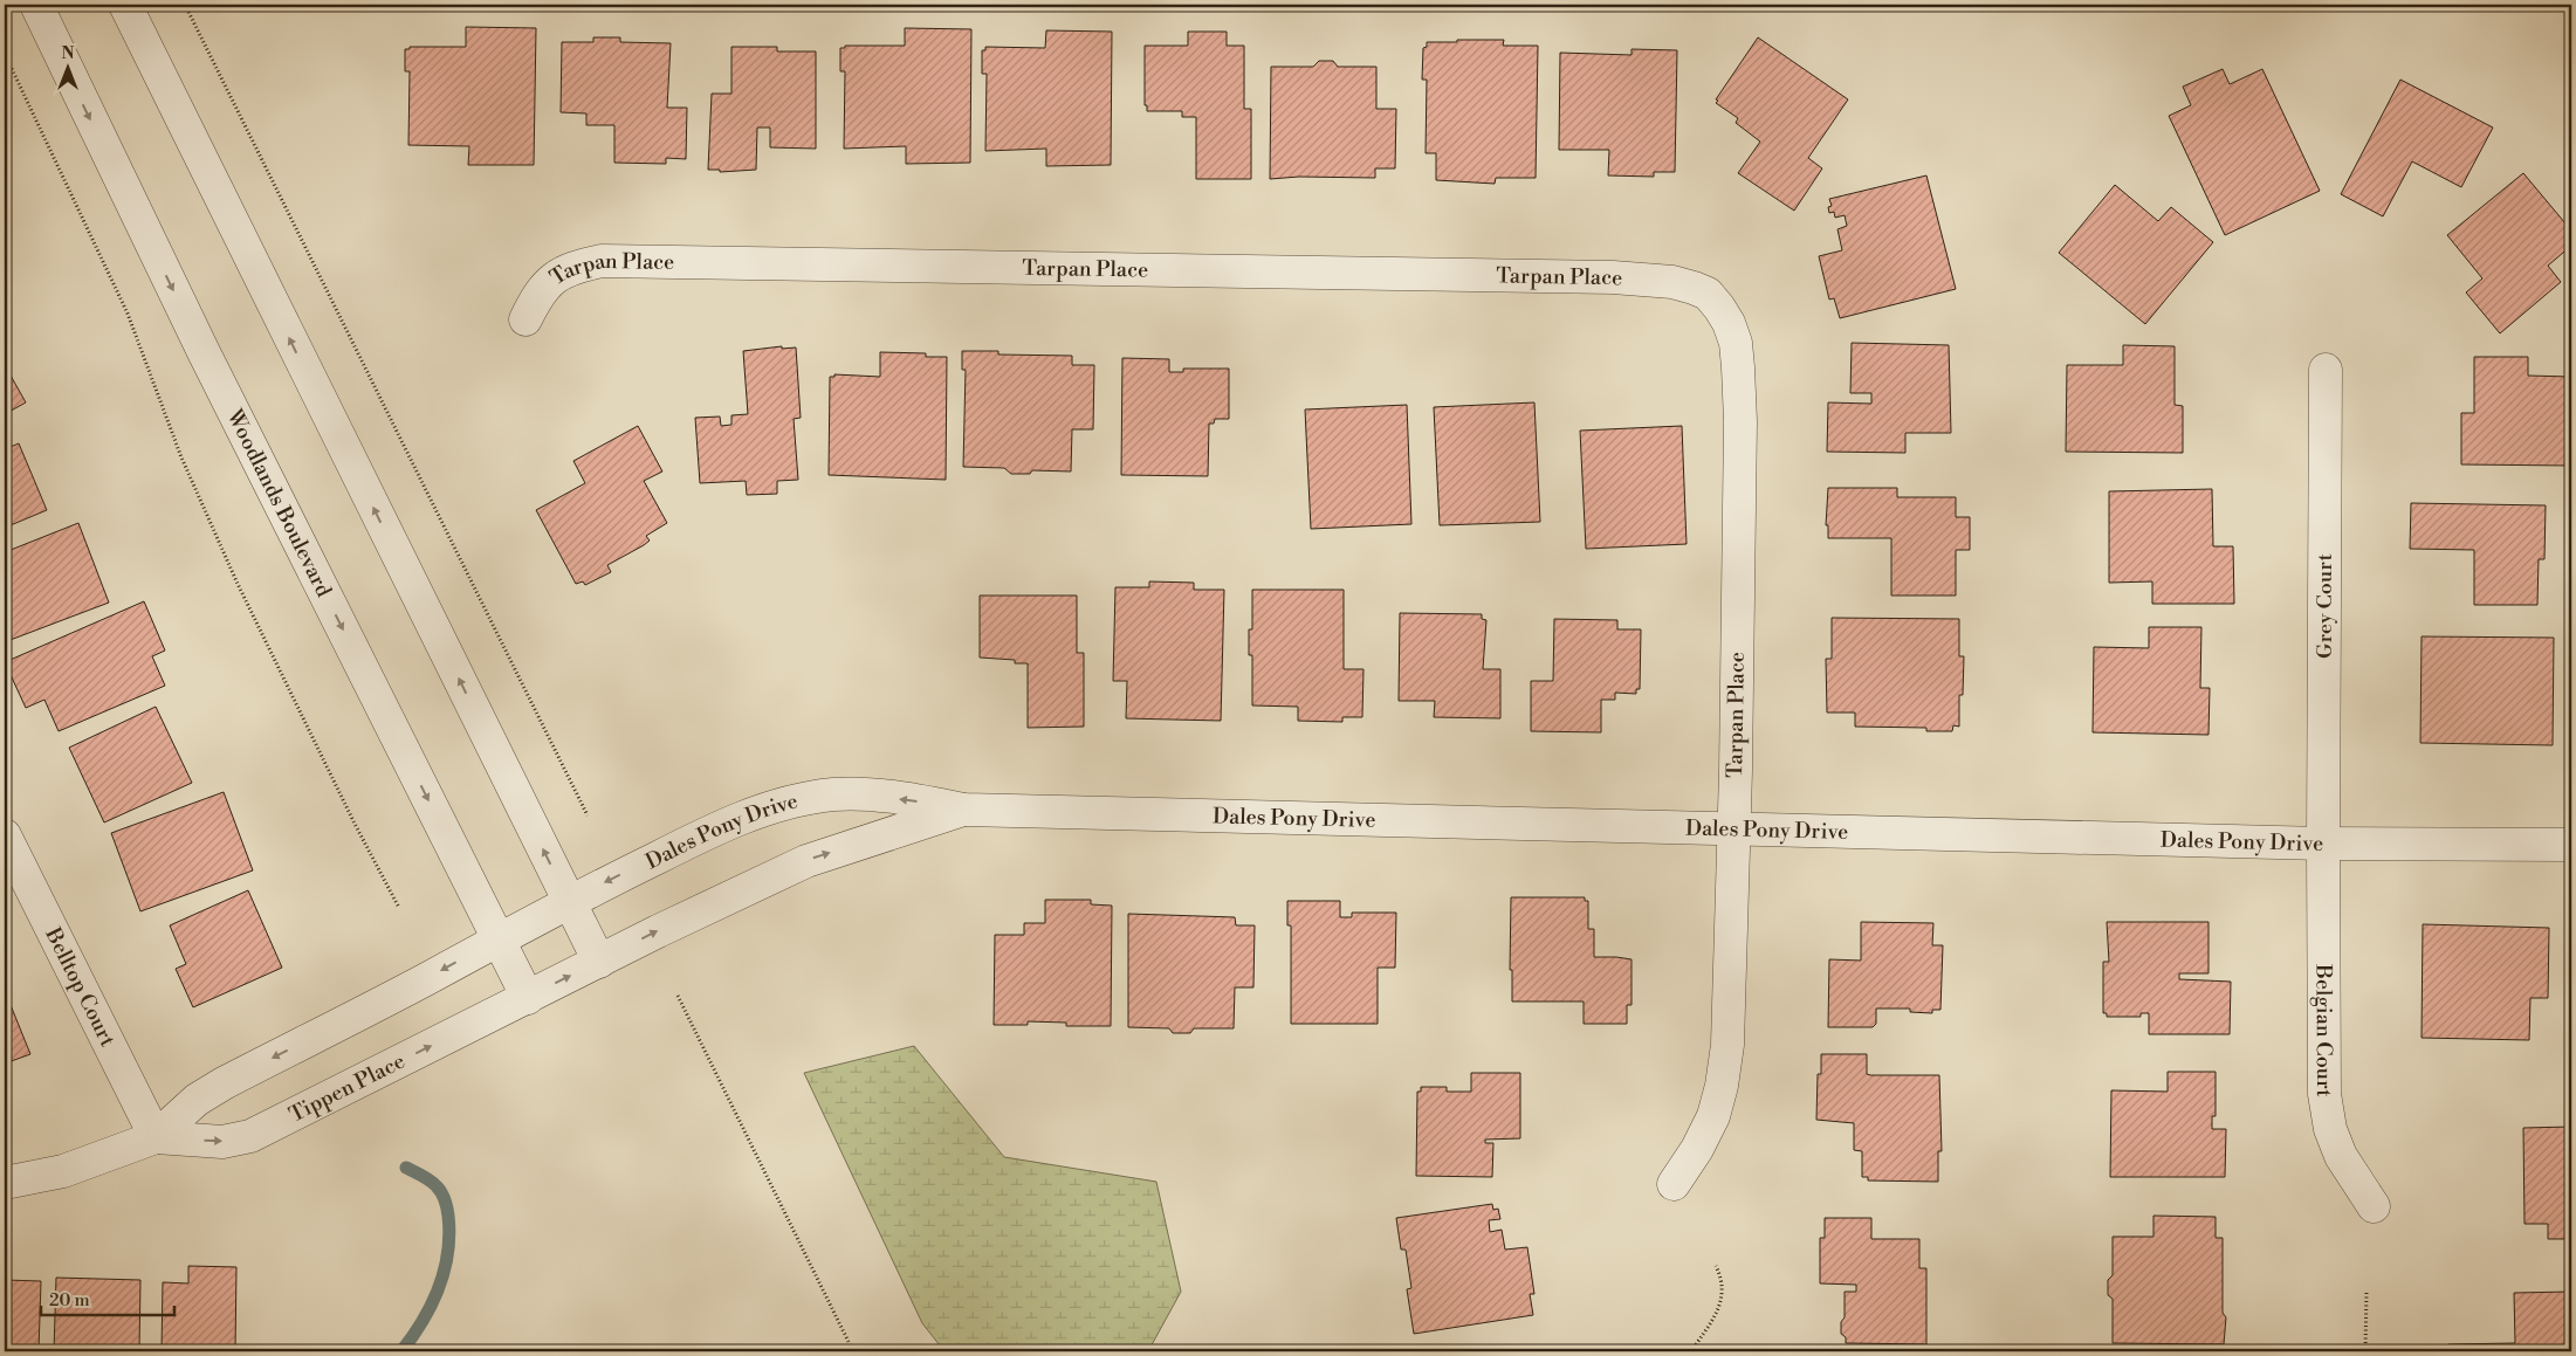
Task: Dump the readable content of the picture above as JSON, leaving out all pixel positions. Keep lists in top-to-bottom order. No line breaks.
{"streets":{"street":["Tarpan Place","Woodlands Boulevard","Grey Court","Dales Pony Drive","Belltop Court","Belgian Court","Tippen Place"]},"crossings":[["Tarpan Place","Dales Pony Drive"],["Woodlands Boulevard","Dales Pony Drive"],["Woodlands Boulevard","Tippen Place"],["Grey Court","Dales Pony Drive"],["Grey Court","Belgian Court"],["Dales Pony Drive","Belgian Court"],["Dales Pony Drive","Tippen Place"],["Belltop Court","Tippen Place"]],"scale_bar":"20 m","north":"top"}
